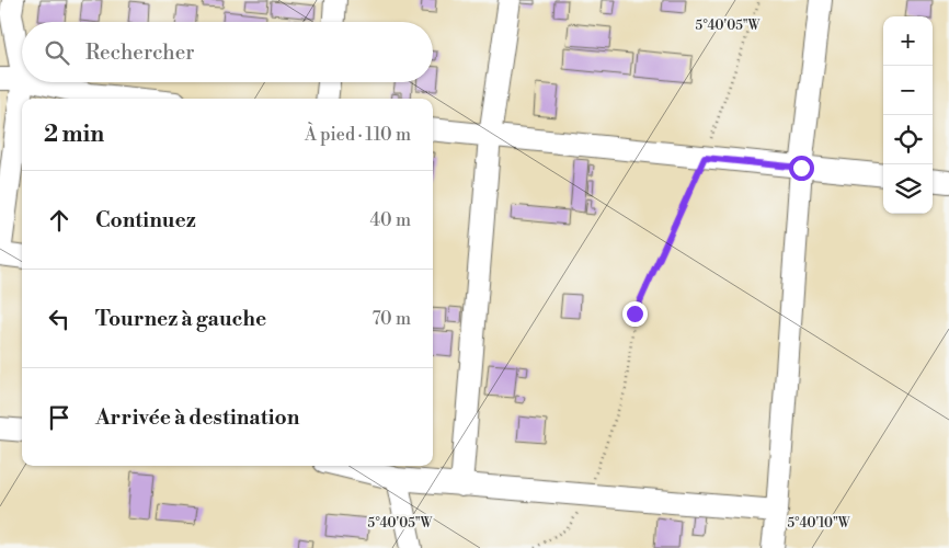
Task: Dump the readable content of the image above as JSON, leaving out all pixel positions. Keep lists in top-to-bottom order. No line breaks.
{"page":{"map_buttons":["+","−"],"search":"Rechercher","heading":["2 min","À pied · 110 m"],"list":[["Continuez","40 m"],["Tournez à gauche","70 m"],"Arrivée à destination"]},"coordinates":["5°40'05\"W","5°40'10\"W"]}
